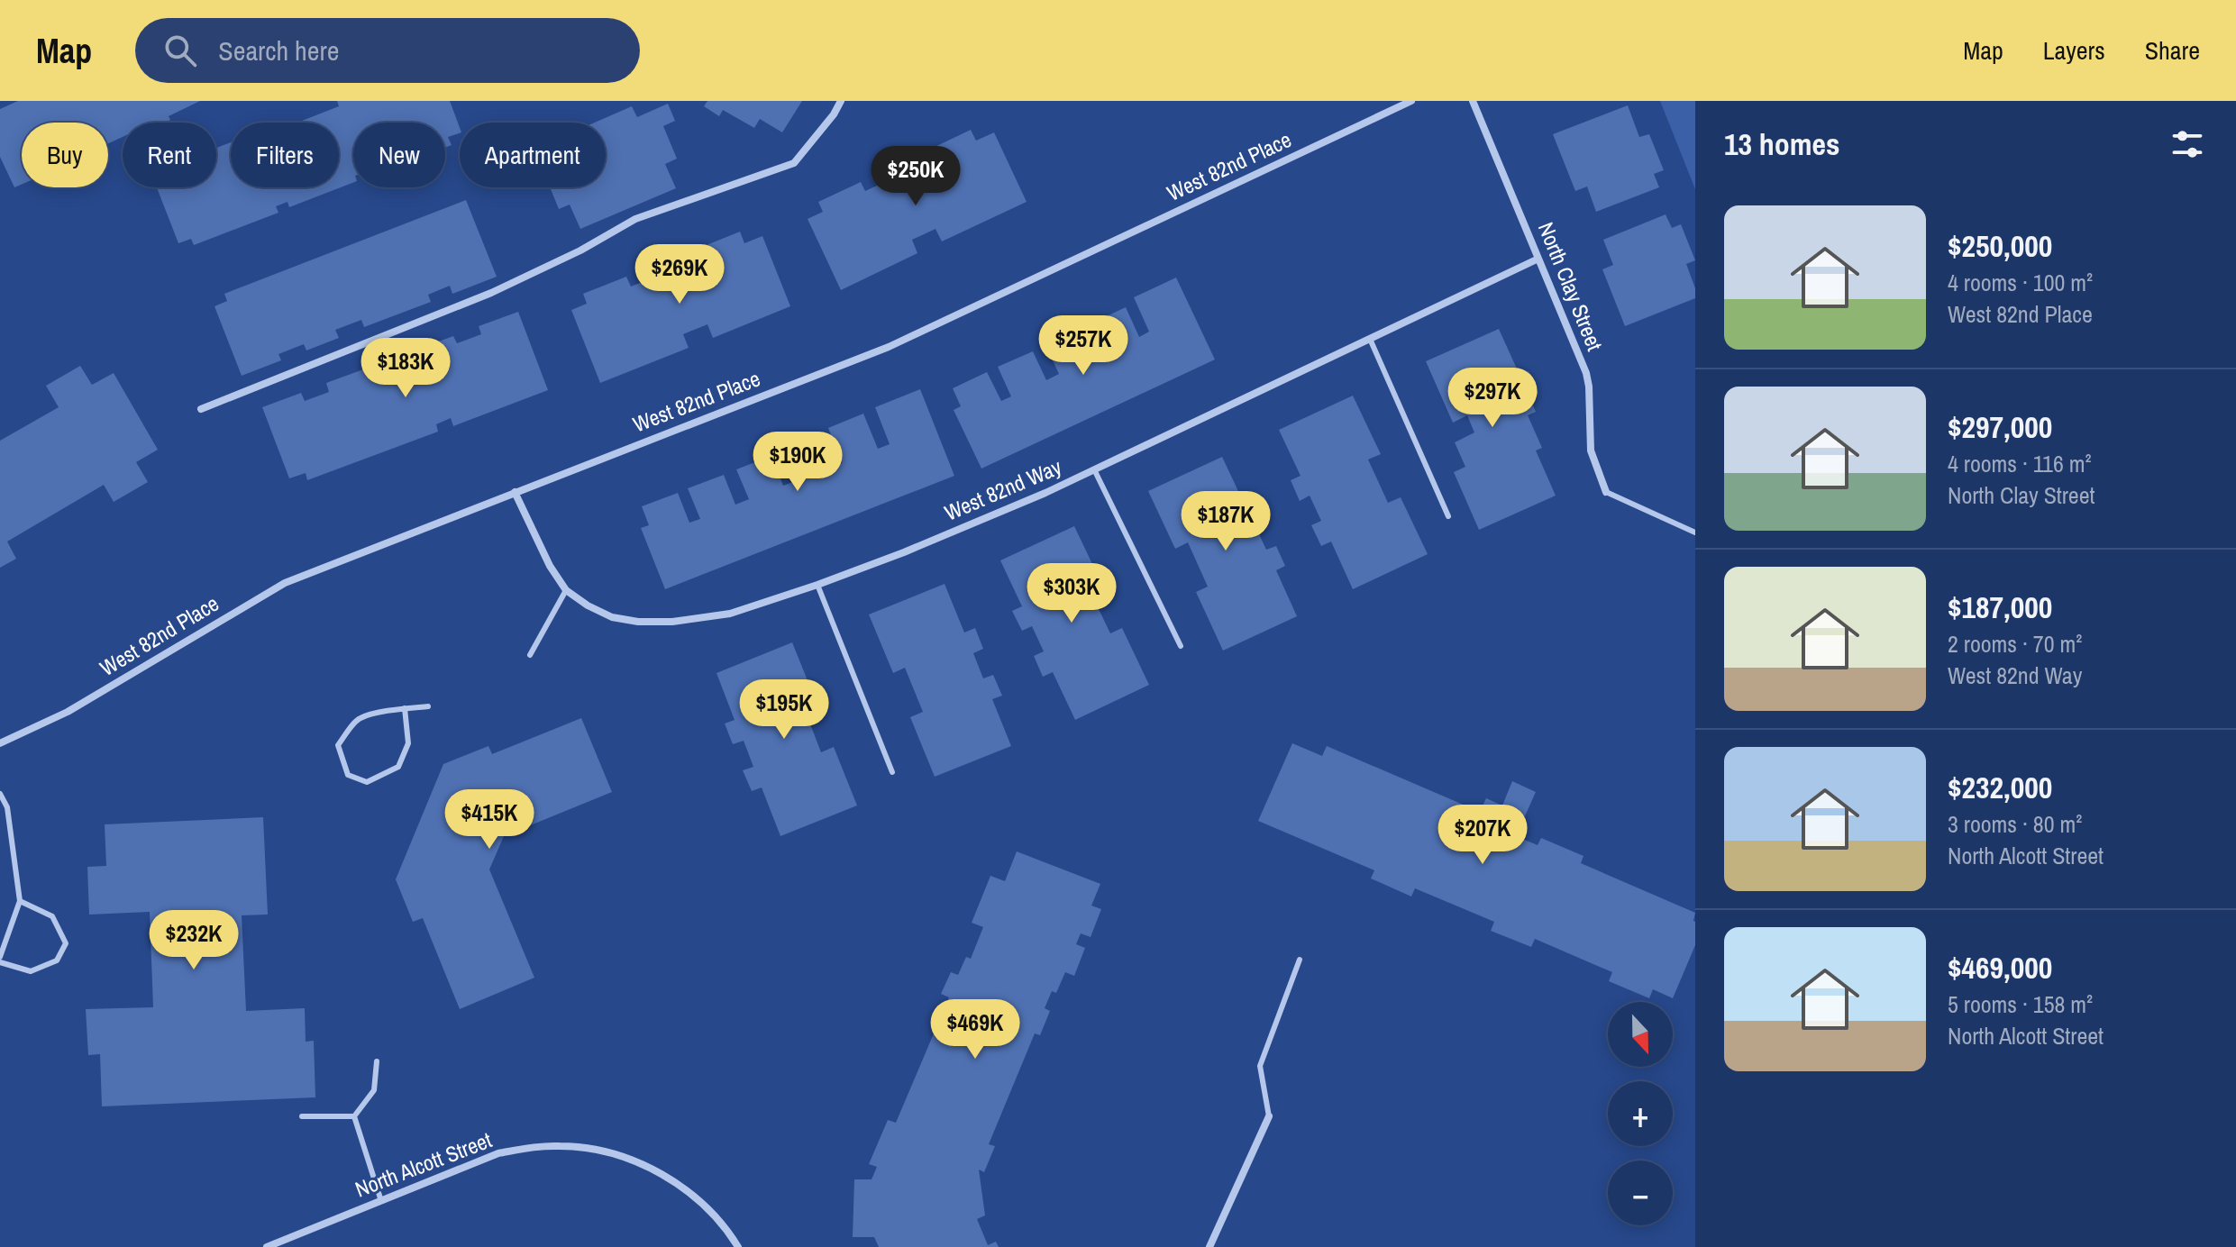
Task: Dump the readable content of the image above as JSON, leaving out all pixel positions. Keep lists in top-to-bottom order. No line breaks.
{"streets":{"street":["West 82nd Place","North Clay Street","West 82nd Way","North Alcott Street"]},"crossings":[["West 82nd Place","West 82nd Way"],["North Clay Street","West 82nd Way"]],"north":"bottom","page":{"header":"Map","search":"Search here","nav":["Map","Layers","Share"],"heading":"13 homes","chip":["Buy","Rent","Filters","New","Apartment"],"price":["$250K","$269K","$257K","$183K","$297K","$190K","$187K","$303K","$195K","$415K","$207K","$232K","$469K"],"list":[{"name":"$250,000","note":"4 rooms · 100 m² · West 82nd Place"},{"name":"$297,000","note":"4 rooms · 116 m² · North Clay Street"},{"name":"$187,000","note":"2 rooms · 70 m² · West 82nd Way"},{"name":"$232,000","note":"3 rooms · 80 m² · North Alcott Street"},{"name":"$469,000","note":"5 rooms · 158 m² · North Alcott Street"}],"map_buttons":["+","−"]}}
